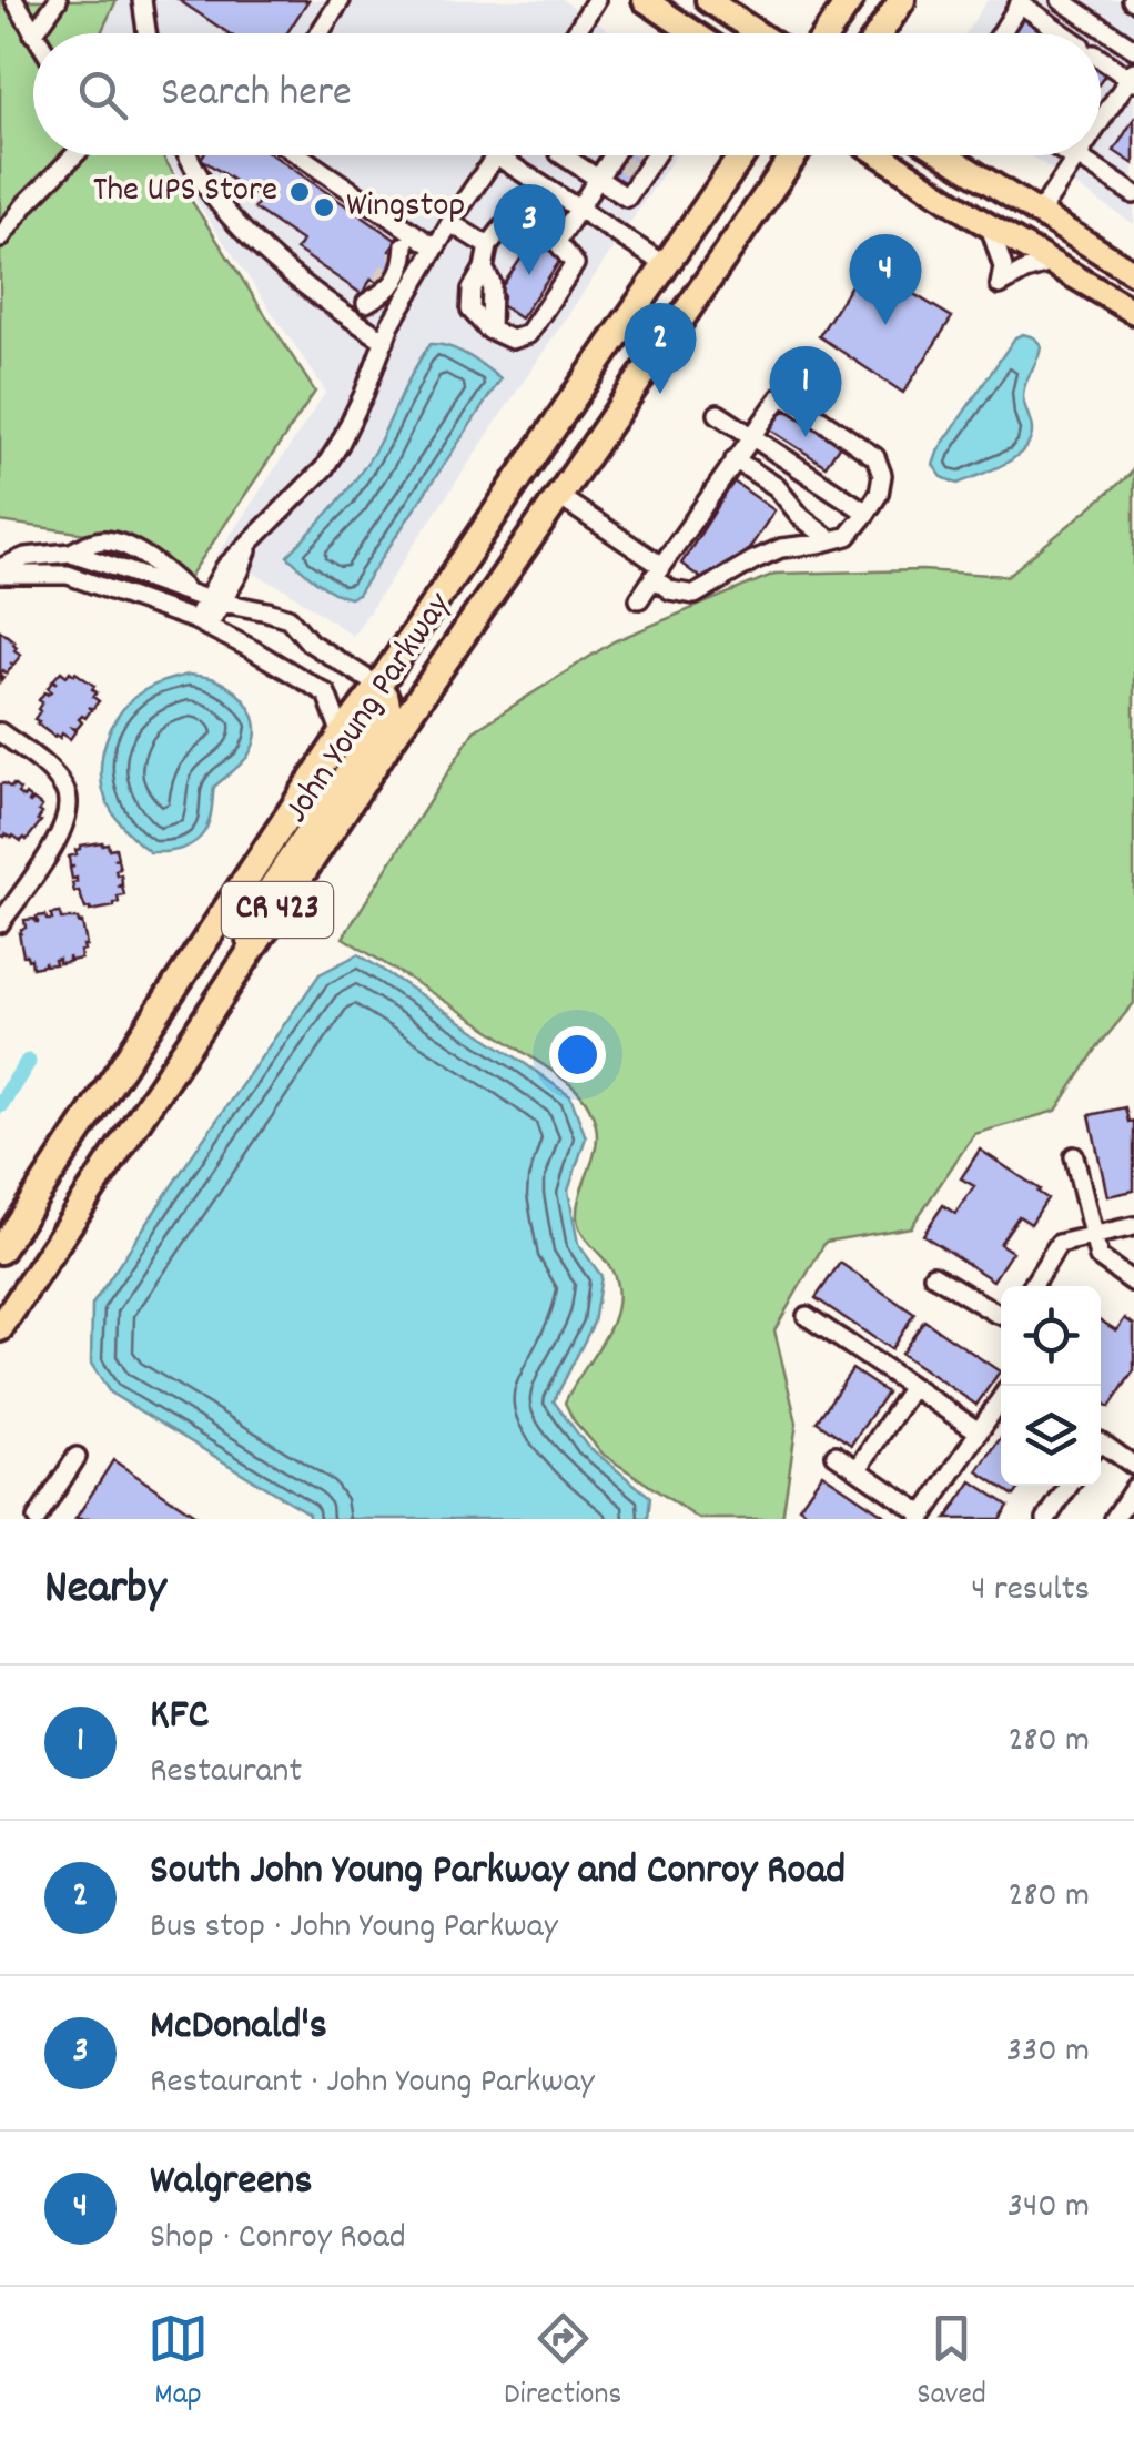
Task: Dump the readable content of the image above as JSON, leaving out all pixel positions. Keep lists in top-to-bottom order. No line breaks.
{"streets":{"highway":["John Young Parkway","CR 423"]},"places":["The UPS Store","Wingstop"],"page":{"search":"Search here","pins":["3","4","2","1"],"heading":["Nearby","4 results"],"list":[{"mark":"1","name":"KFC","note":"Restaurant","value":"280 m"},{"mark":"2","name":"South John Young Parkway and Conroy Road","note":"Bus stop · John Young Parkway","value":"280 m"},{"mark":"3","name":"McDonald's","note":"Restaurant · John Young Parkway","value":"330 m"},{"mark":"4","name":"Walgreens","note":"Shop · Conroy Road","value":"340 m"}],"nav":["Map","Directions","Saved"]}}
